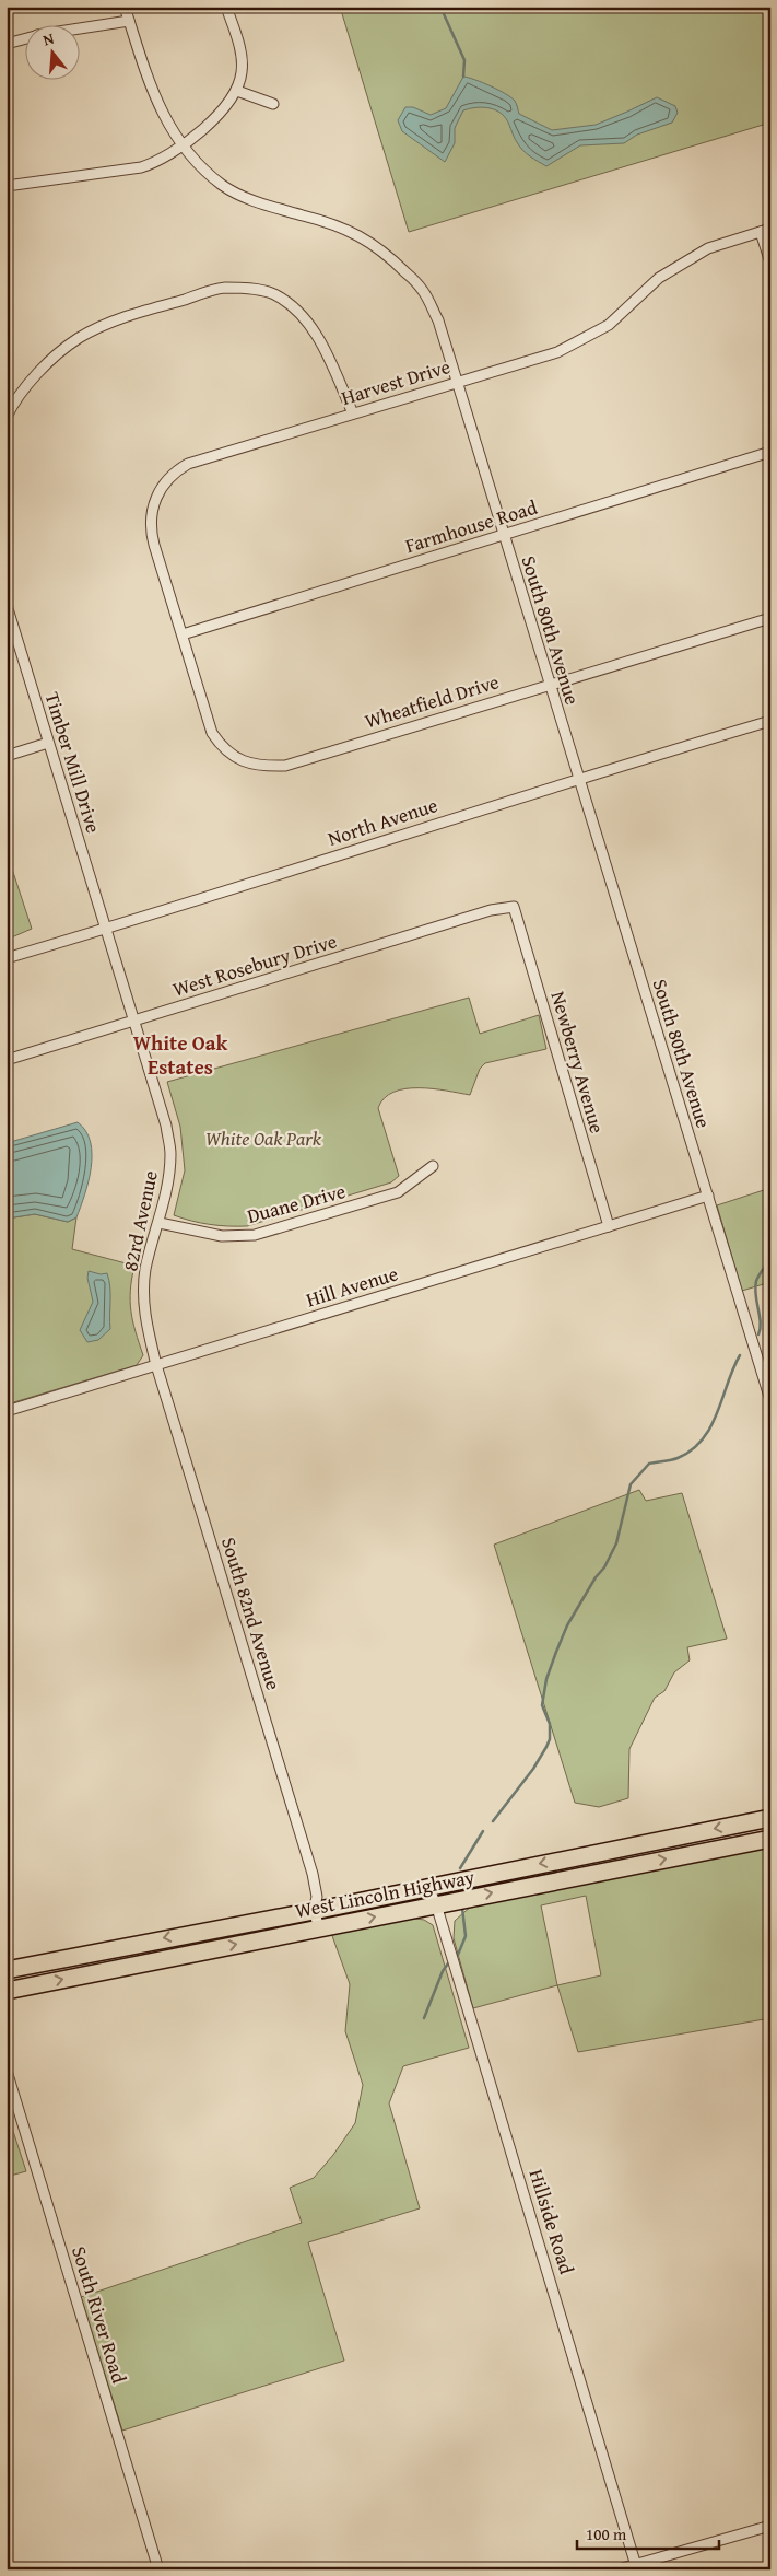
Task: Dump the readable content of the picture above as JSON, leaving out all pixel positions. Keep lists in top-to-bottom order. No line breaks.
{"streets":{"main road":["West Lincoln Highway"],"street":["Harvest Drive","Farmhouse Road","South 80th Avenue","Wheatfield Drive","Timber Mill Drive","North Avenue","West Rosebury Drive","Newberry Avenue","Duane Drive","82rd Avenue","Hill Avenue","South 82nd Avenue","Hillside Road","South River Road"]},"crossings":[["Harvest Drive","Farmhouse Road"],["Harvest Drive","South 80th Avenue"],["Harvest Drive","Wheatfield Drive"],["Farmhouse Road","South 80th Avenue"],["Farmhouse Road","Wheatfield Drive"],["South 80th Avenue","Wheatfield Drive"],["South 80th Avenue","North Avenue"],["South 80th Avenue","Hill Avenue"],["Timber Mill Drive","North Avenue"],["Timber Mill Drive","82rd Avenue"],["North Avenue","82rd Avenue"],["West Rosebury Drive","Newberry Avenue"],["West Rosebury Drive","82rd Avenue"],["Newberry Avenue","Hill Avenue"],["Duane Drive","82rd Avenue"],["82rd Avenue","Hill Avenue"],["82rd Avenue","South 82nd Avenue"],["Hill Avenue","South 82nd Avenue"],["South 82nd Avenue","West Lincoln Highway"],["West Lincoln Highway","Hillside Road"]],"districts":["White Oak Estates"],"parks":["White Oak Park"],"scale_bar":"100 m","north":"top"}
